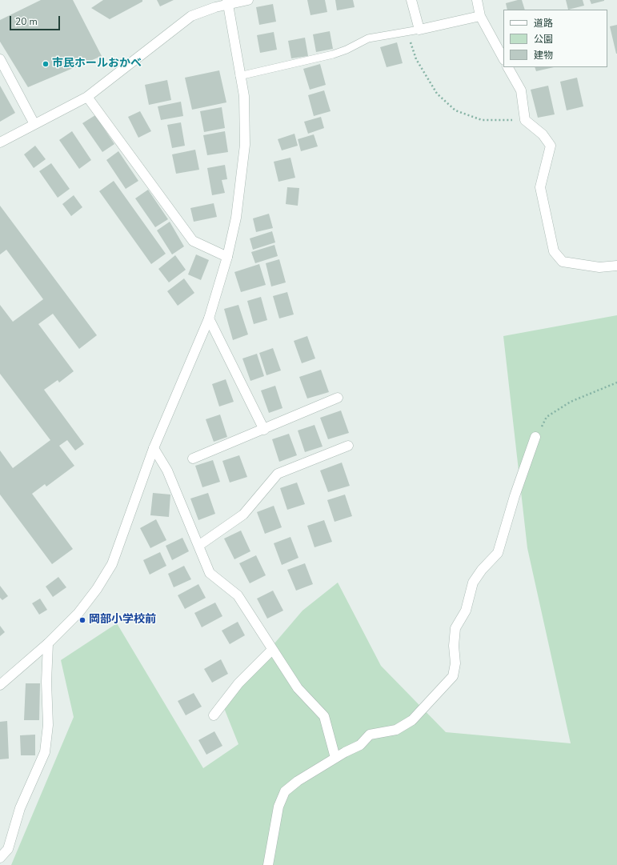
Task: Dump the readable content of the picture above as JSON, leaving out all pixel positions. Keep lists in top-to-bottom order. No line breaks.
{"places":["市民ホールおかべ","岡部小学校前"],"legend":["道路","公園","建物"],"scale_bar":"20 m"}
